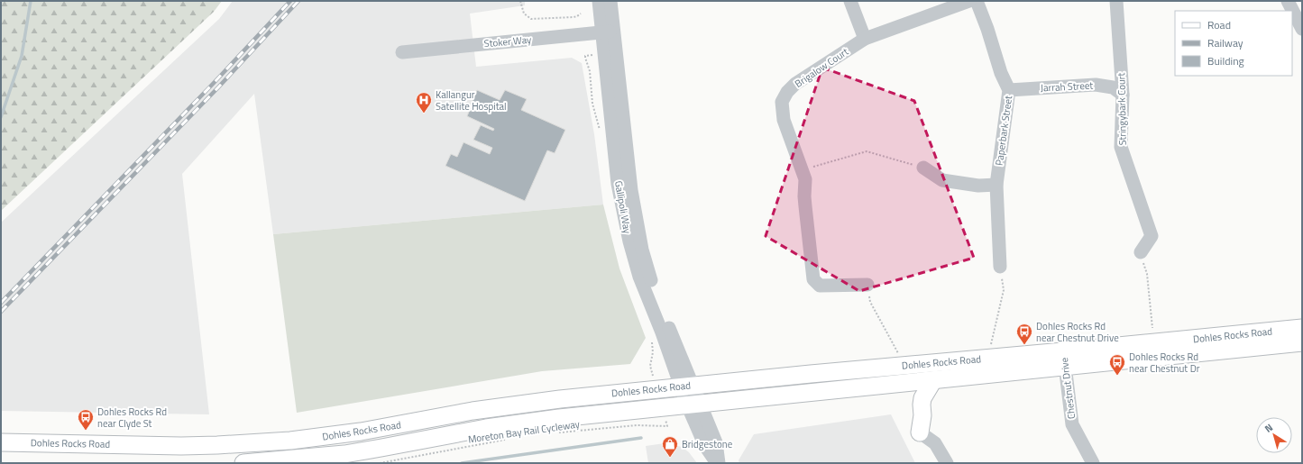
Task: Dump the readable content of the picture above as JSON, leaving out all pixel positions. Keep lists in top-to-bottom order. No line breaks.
{"streets":{"main road":["Dohles Rocks Road"],"street":["Stoker Way","Brigalow Court","Jarrah Street","Stringybark Court","Paperbark Street","Gallipoli Way","Chestnut Drive"],"path":["Moreton Bay Rail Cycleway"]},"crossings":[["Stoker Way","Gallipoli Way"],["Jarrah Street","Stringybark Court"],["Jarrah Street","Paperbark Street"],["Gallipoli Way","Dohles Rocks Road"],["Dohles Rocks Road","Chestnut Drive"]],"places":{"hospital":["Kallangur Satellite Hospital"],"bus stop":["Dohles Rocks Rd near Chestnut Drive","Dohles Rocks Rd near Chestnut Dr","Dohles Rocks Rd near Clyde St"],"shop":["Bridgestone"]},"legend":["Road","Railway","Building"],"north":"top left"}
